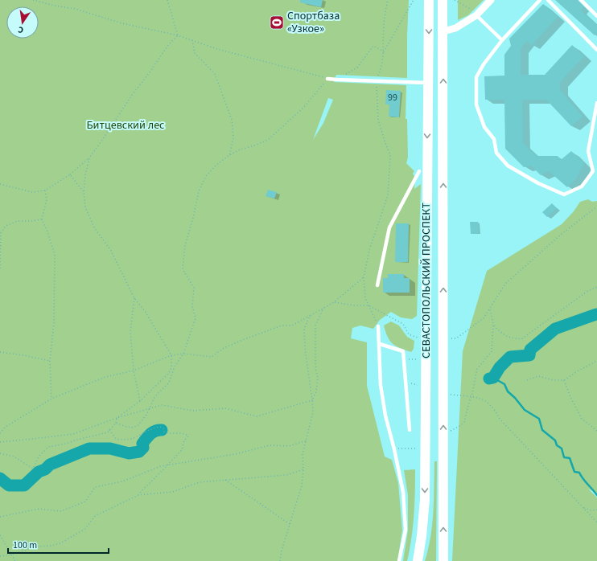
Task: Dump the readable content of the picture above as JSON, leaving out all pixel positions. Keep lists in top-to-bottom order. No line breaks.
{"streets":{"main road":["СЕВАСТОПОЛЬСКИЙ ПРОСПЕКТ"]},"parks":["Битцевский лес"],"places":{"sports":["Спортбаза «Узкое»"]},"house_numbers":["99"],"scale_bar":"100 m","north":"bottom"}
